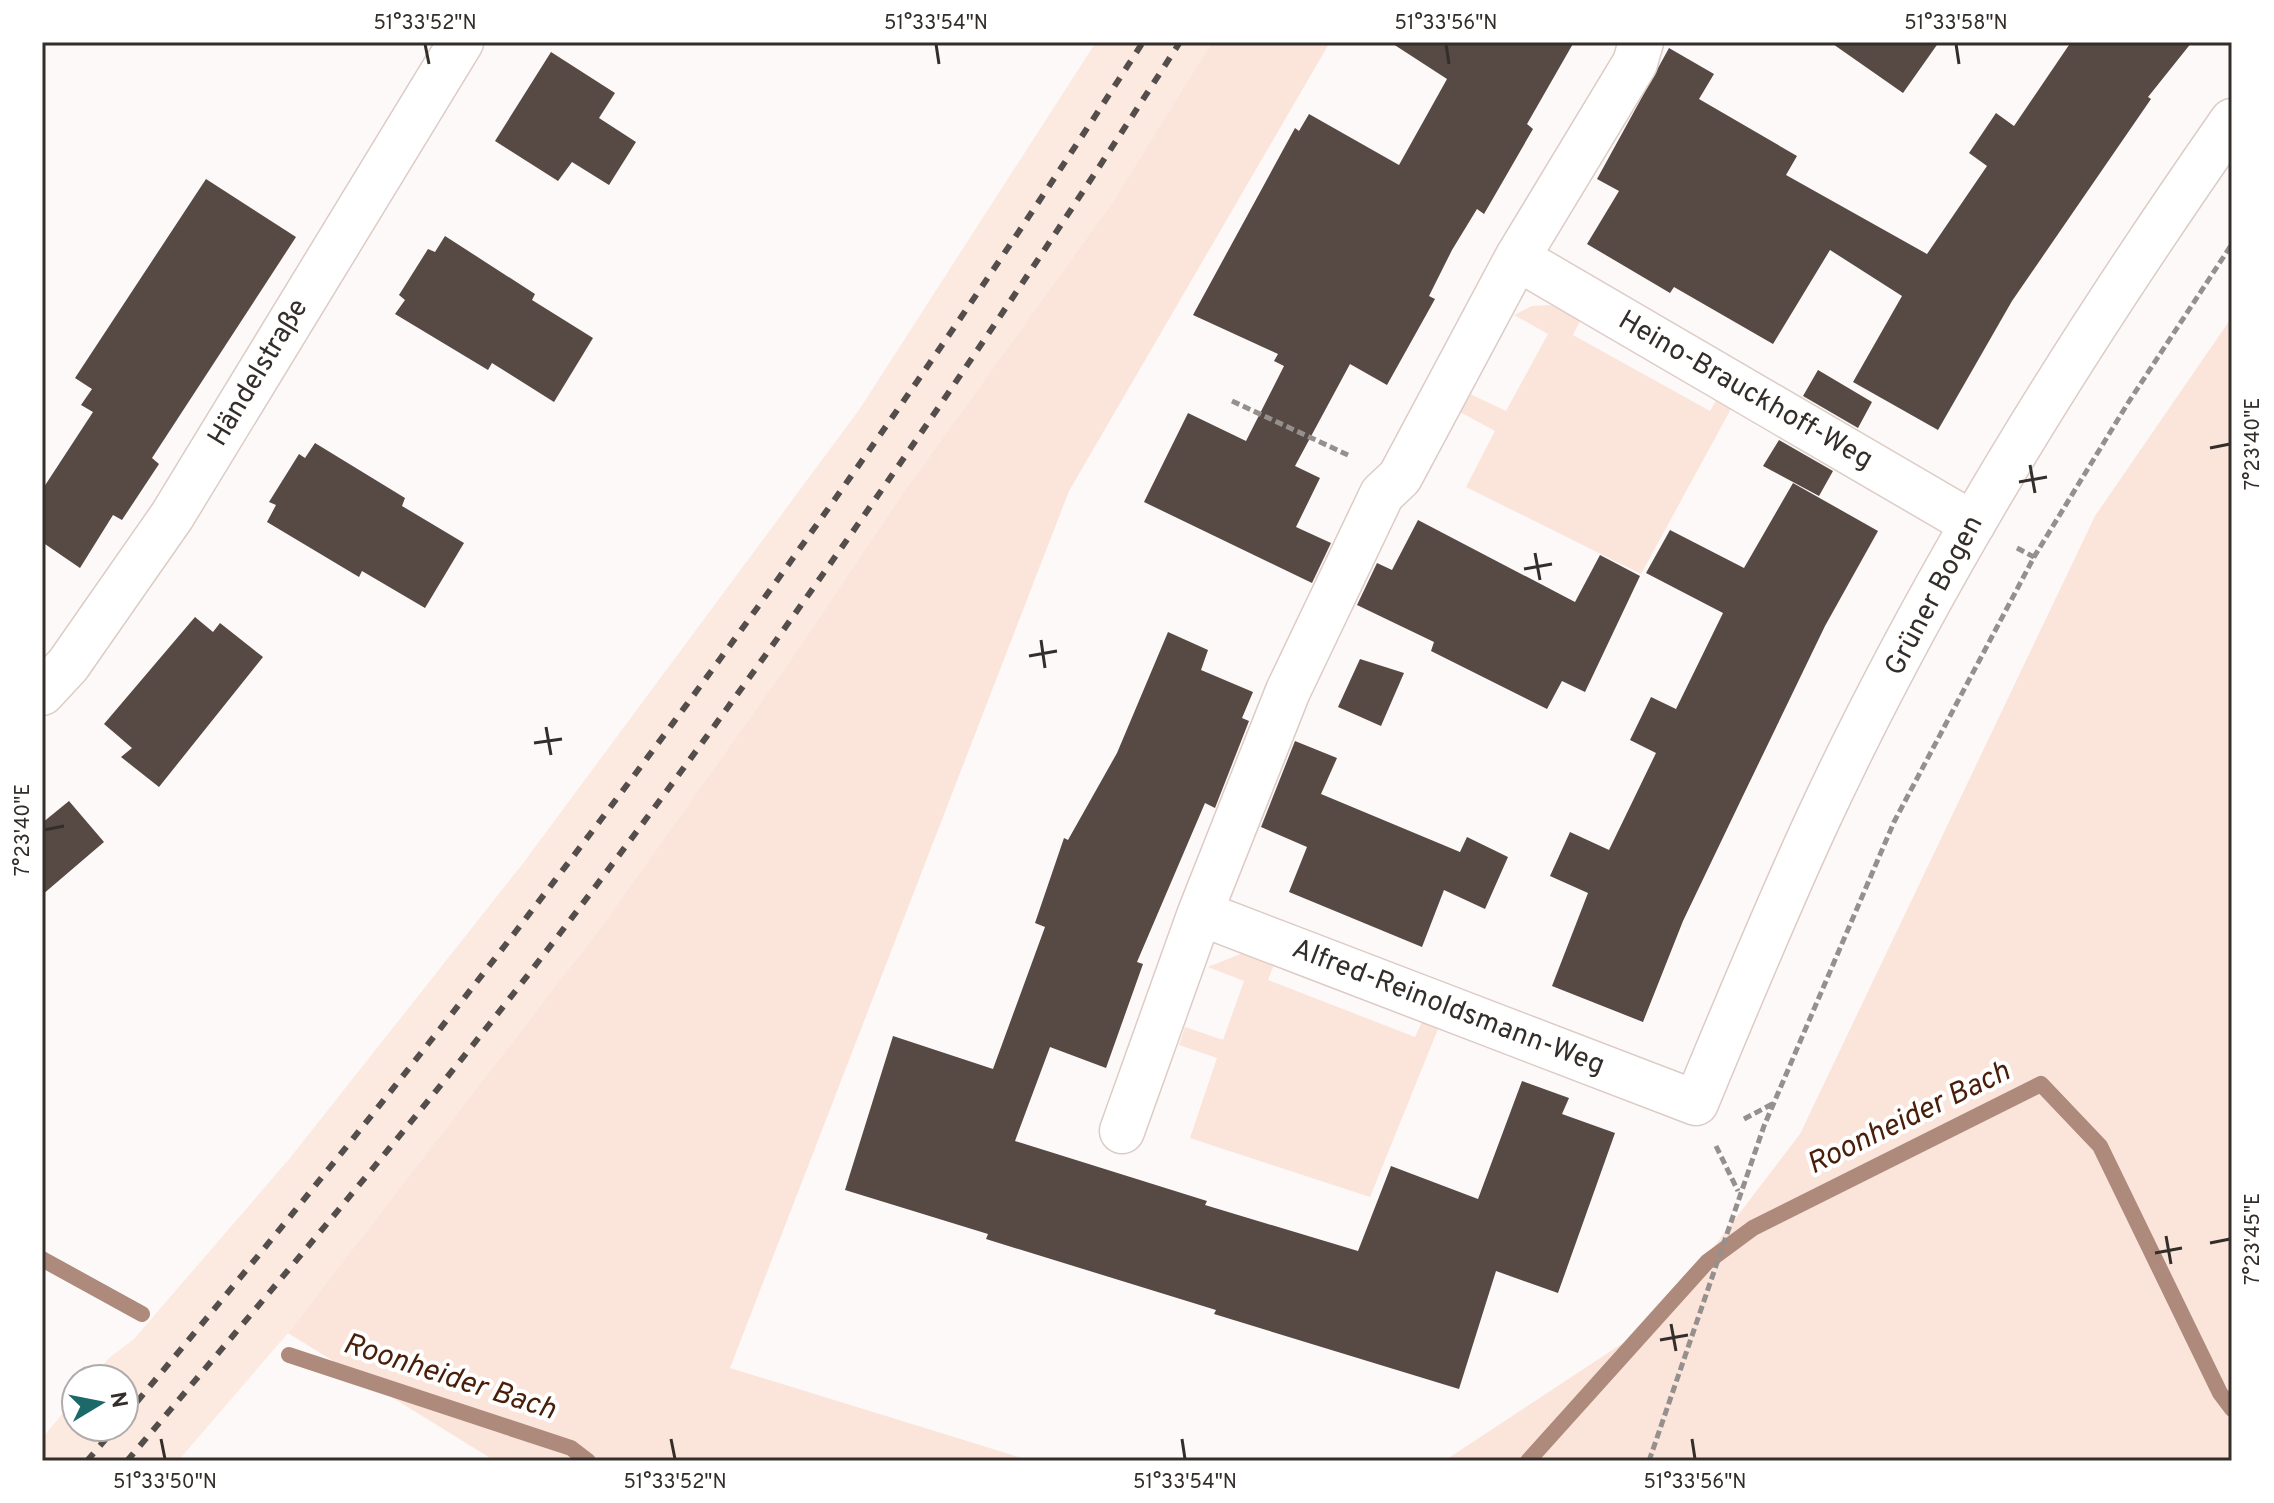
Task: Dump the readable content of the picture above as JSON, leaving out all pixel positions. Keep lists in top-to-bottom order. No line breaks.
{"streets":{"street":["Händelstraße","Heino-Brauckhoff-Weg","Grüner Bogen","Alfred-Reinoldsmann-Weg"]},"crossings":[["Heino-Brauckhoff-Weg","Grüner Bogen"],["Grüner Bogen","Alfred-Reinoldsmann-Weg"]],"water":["Roonheider Bach"],"north":"right","coordinates":["51°33'52\"N","51°33'54\"N","51°33'56\"N","51°33'58\"N","7°23'40\"E","7°23'45\"E","51°33'50\"N"]}
